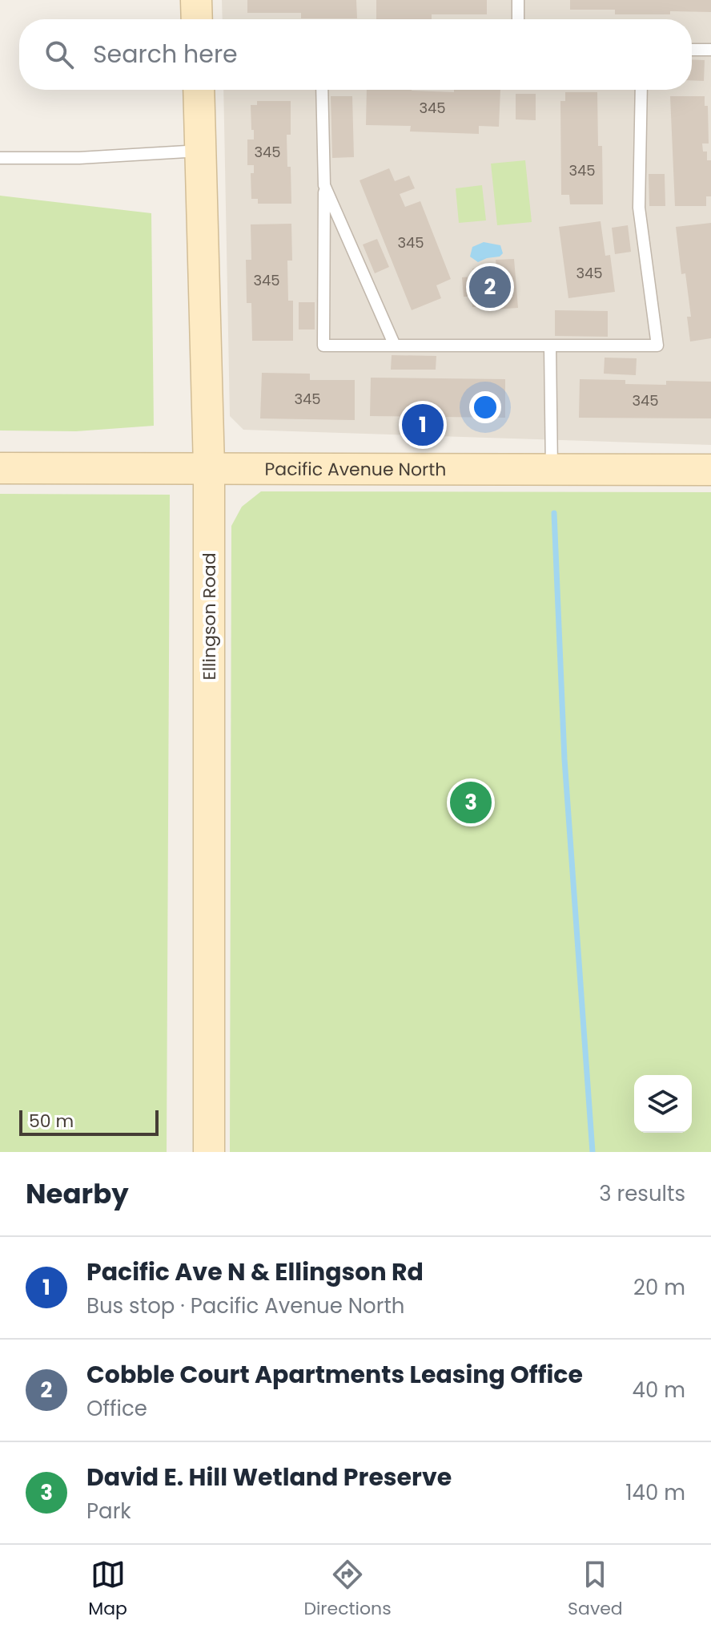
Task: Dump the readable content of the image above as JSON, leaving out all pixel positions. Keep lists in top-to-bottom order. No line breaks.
{"streets":{"main road":["Pacific Avenue North","Ellingson Road"]},"crossings":[["Pacific Avenue North","Ellingson Road"]],"house_numbers":["345","345","345","345","345","345","345","345"],"scale_bar":"50 m","page":{"search":"Search here","pins":["2","1","3"],"scale":"50 m","heading":["Nearby","3 results"],"list":[{"mark":"1","name":"Pacific Ave N & Ellingson Rd","note":"Bus stop · Pacific Avenue North","value":"20 m"},{"mark":"2","name":"Cobble Court Apartments Leasing Office","note":"Office","value":"40 m"},{"mark":"3","name":"David E. Hill Wetland Preserve","note":"Park","value":"140 m"}],"nav":["Map","Directions","Saved"]}}
